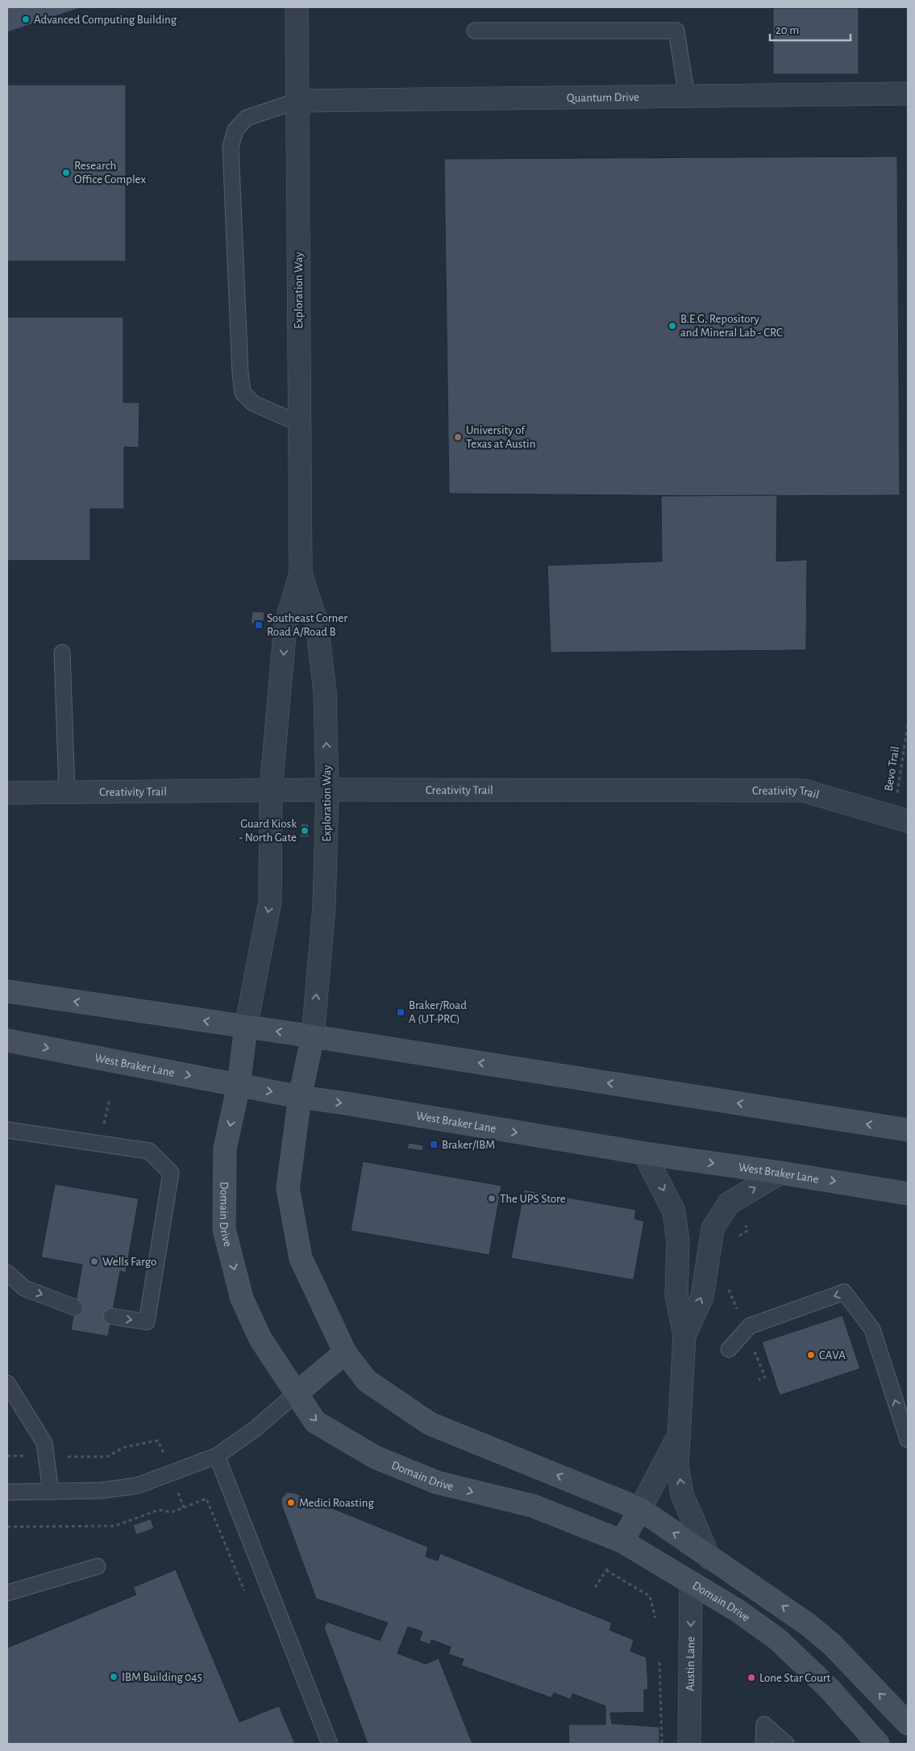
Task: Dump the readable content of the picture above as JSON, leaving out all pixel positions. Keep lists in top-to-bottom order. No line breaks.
{"streets":{"street":["Quantum Drive","Exploration Way","Creativity Trail","West Braker Lane","Domain Drive","Austin Lane"],"path":["Bevo Trail"]},"crossings":[["Quantum Drive","Exploration Way"],["Exploration Way","Creativity Trail"],["Exploration Way","Domain Drive"],["Bevo Trail","Creativity Trail"],["West Braker Lane","Domain Drive"],["Domain Drive","Austin Lane"]],"one_way":["Austin Lane"],"places":{"other":["Advanced Computing Building","Research Office Complex","B.E.G. Repository and Mineral Lab - CRC","University of Texas at Austin","Guard Kiosk - North Gate","The UPS Store","Wells Fargo","CAVA","Medici Roasting","IBM Building 045","Lone Star Court"],"transit":["Southeast Corner Road A/Road B","Braker/Road A (UT-PRC)","Braker/IBM"]},"scale_bar":"20 m"}
